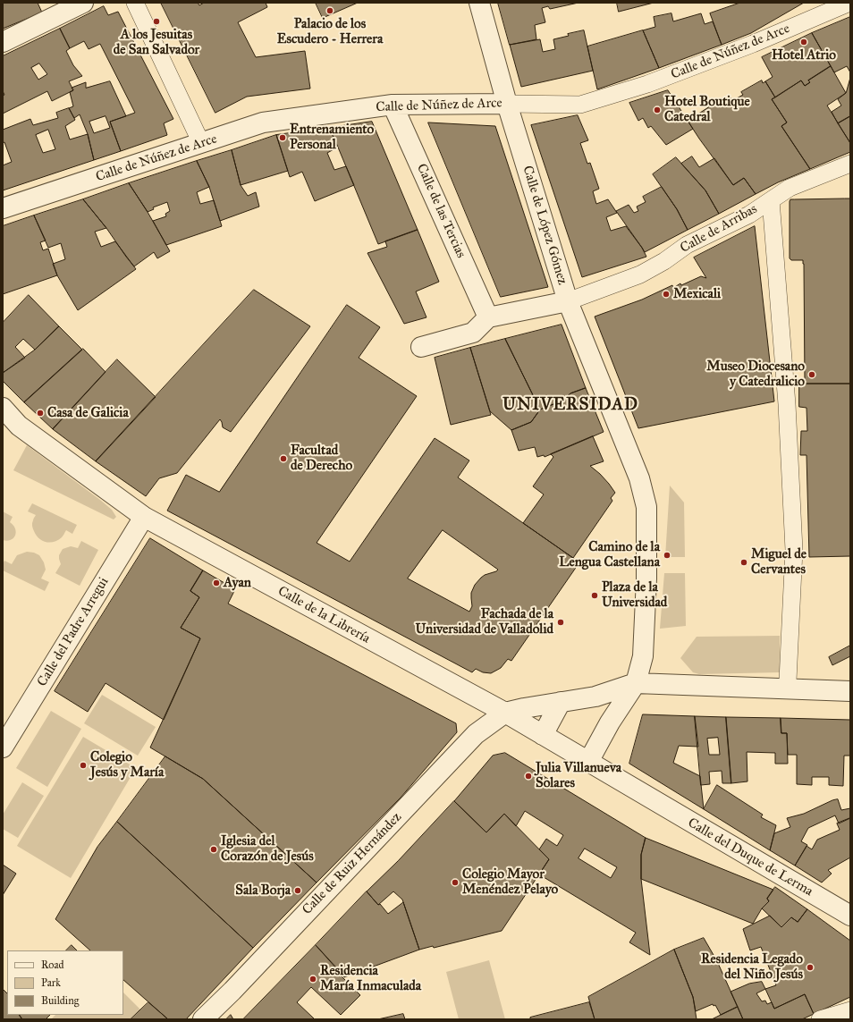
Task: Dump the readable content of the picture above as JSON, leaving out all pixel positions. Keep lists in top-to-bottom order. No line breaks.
{"streets":{"street":["Calle de Núñez de Arce","Calle de las Tercias","Calle de López Gómez","Calle de Arribas","Calle de la Librería","Calle del Padre Arregui","Calle del Duque de Lerma","Calle de Ruiz Hernández"]},"crossings":[["Calle de Núñez de Arce","Calle de las Tercias"],["Calle de Núñez de Arce","Calle de López Gómez"],["Calle de López Gómez","Calle de Arribas"],["Calle de la Librería","Calle del Padre Arregui"],["Calle de la Librería","Calle de Ruiz Hernández"]],"districts":["UNIVERSIDAD"],"places":["Palacio de los Escudero - Herrera","A los Jesuitas de San Salvador","Hotel Atrio","Hotel Boutique Catedral","Entrenamiento Personal","Mexicali","Museo Diocesano y Catedralicio","Casa de Galicia","Facultad de Derecho","Camino de la Lengua Castellana","Miguel de Cervantes","Ayan","Plaza de la Universidad","Fachada de la Universidad de Valladolid","Colegio Jesús y María","Julia Villanueva Solares","Iglesia del Corazón de Jesús","Colegio Mayor Menéndez Pelayo","Sala Borja","Residencia Legado del Niño Jesús","Residencia María Inmaculada"],"legend":["Road","Park","Building"]}
